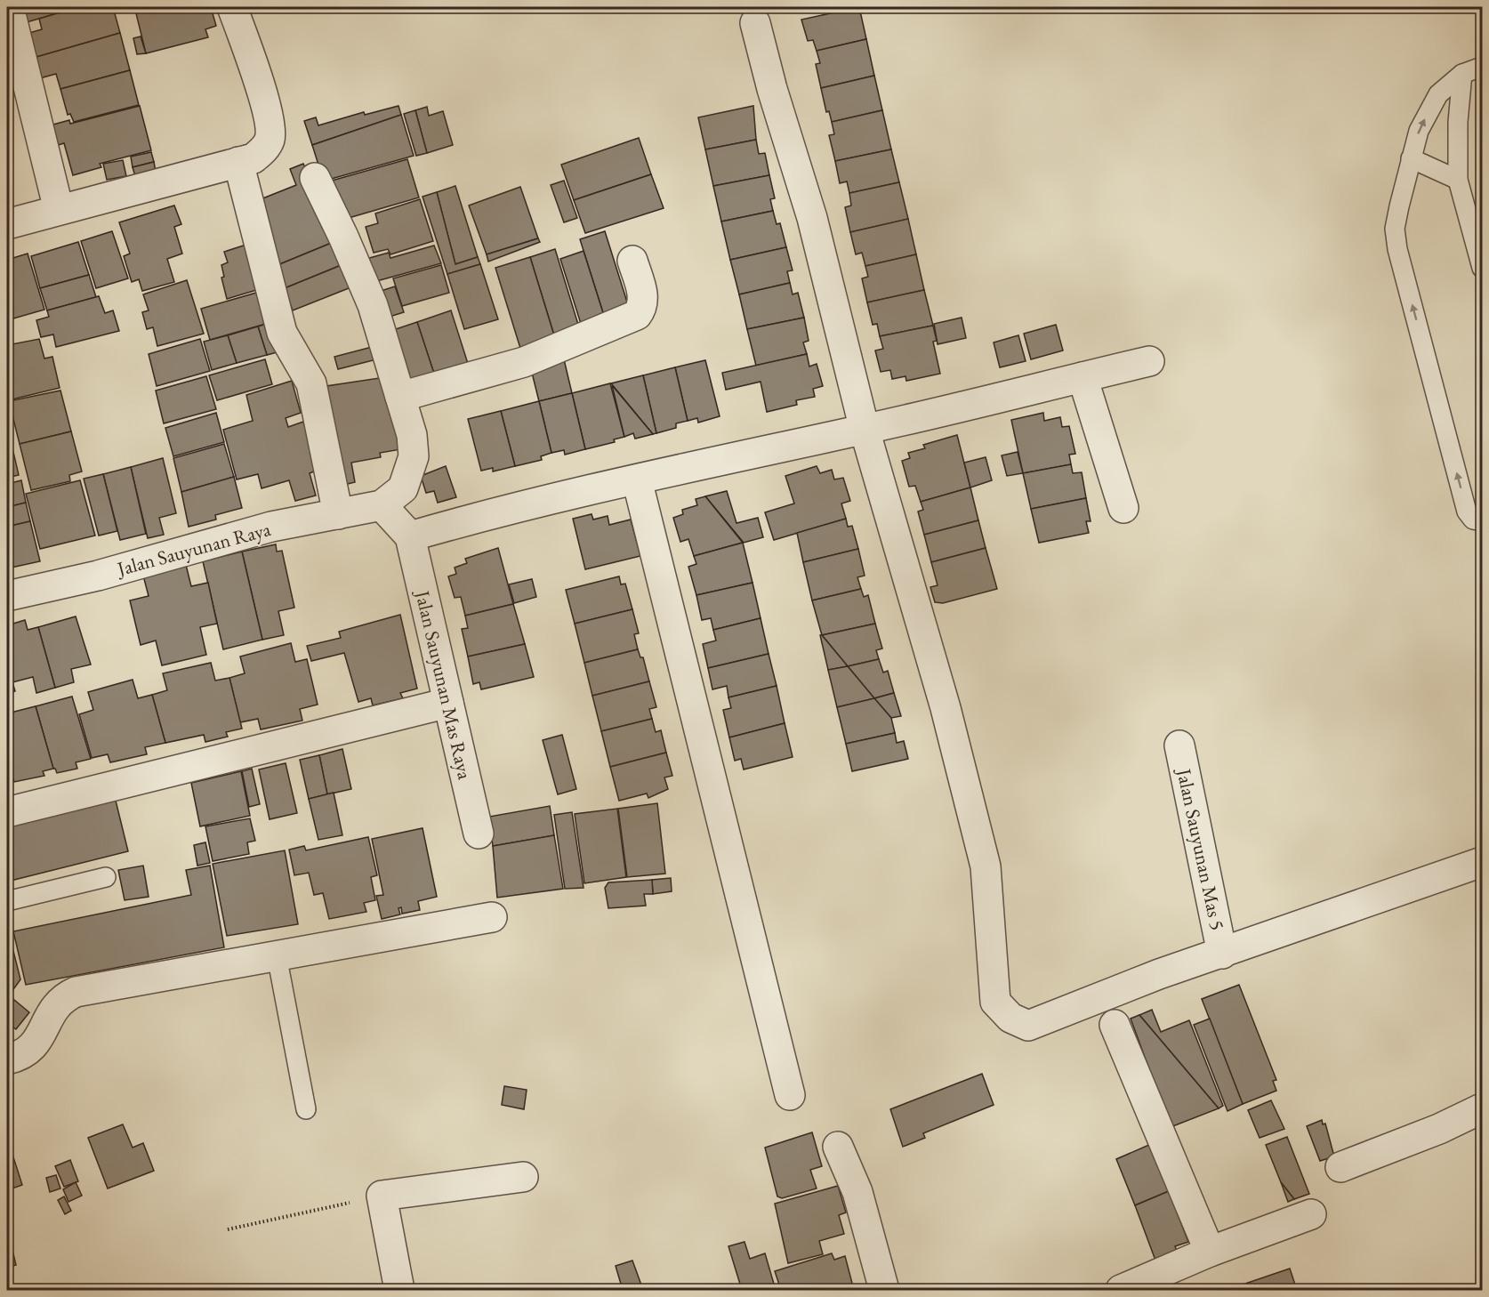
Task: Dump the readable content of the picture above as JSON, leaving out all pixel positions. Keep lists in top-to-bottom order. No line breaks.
{"streets":{"street":["Jalan Sauyunan Raya","Jalan Sauyunan Mas Raya","Jalan Sauyunan Mas 5"]}}
